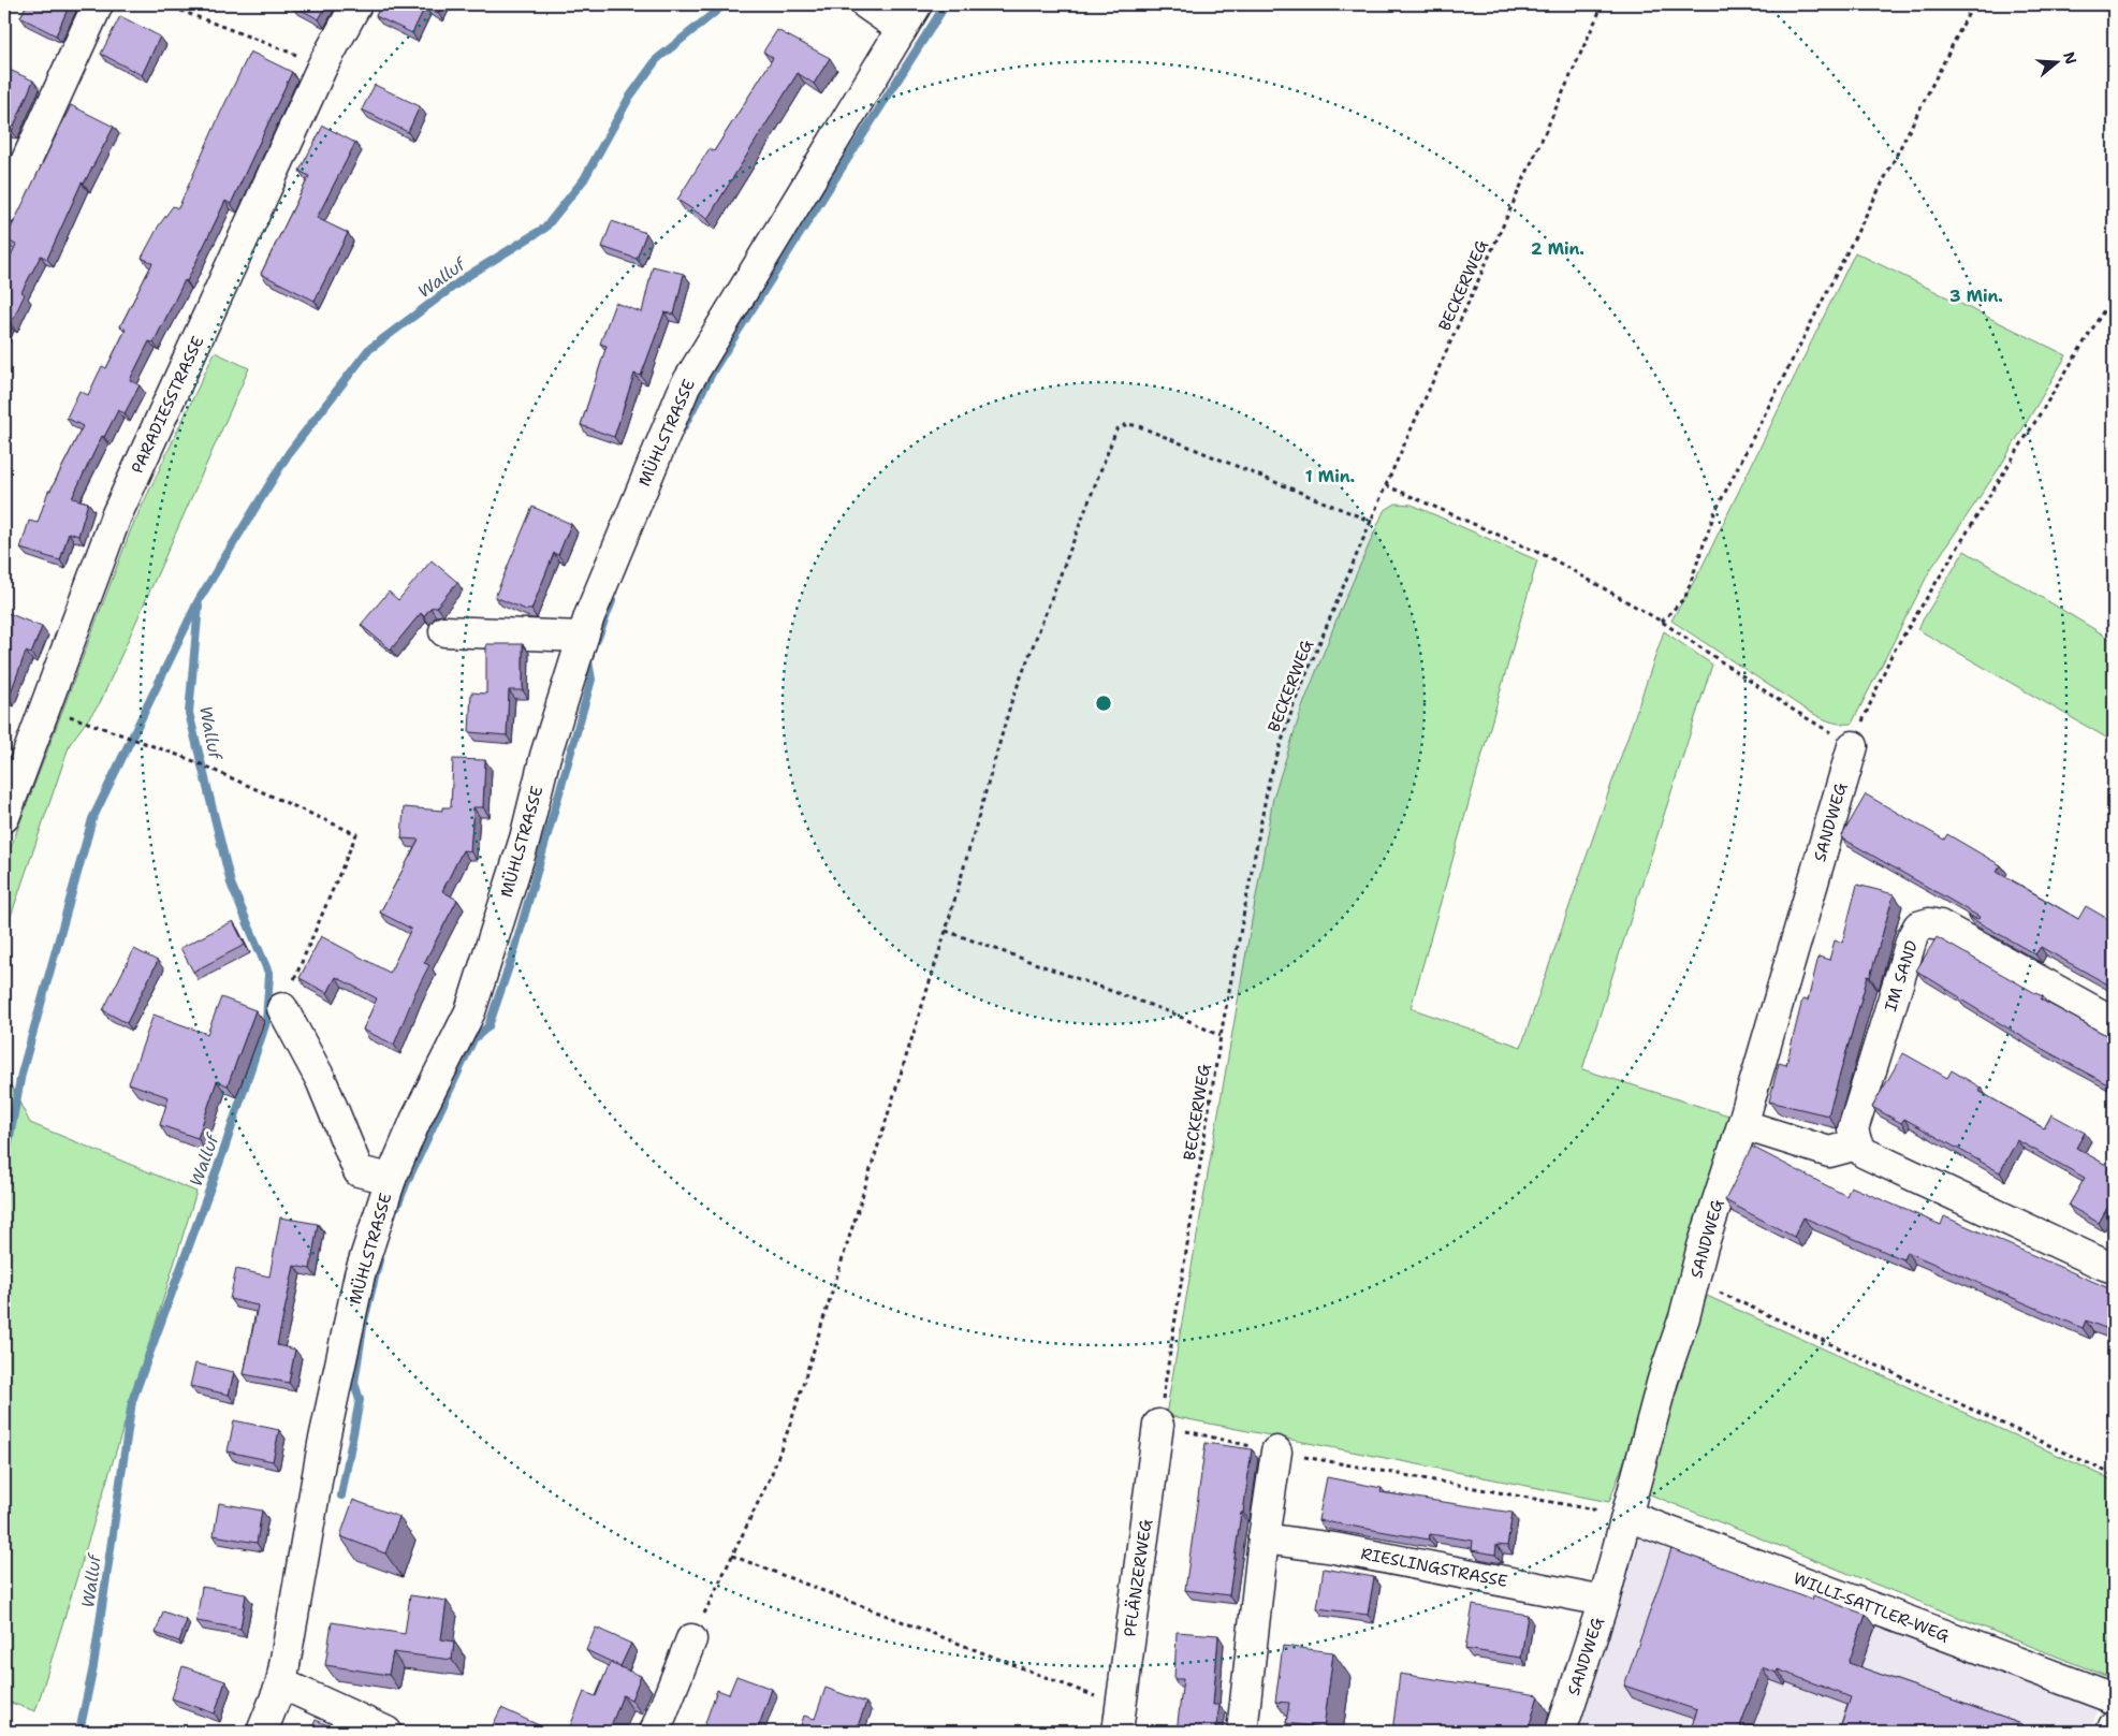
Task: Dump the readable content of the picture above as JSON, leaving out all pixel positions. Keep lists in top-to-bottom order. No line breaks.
{"streets":{"street":["PARADIESSTRASSE","MÜHLSTRASSE","SANDWEG","IM SAND","RIESLINGSTRASSE","PFLÄNZERWEG","WILLI-SATTLER-WEG"],"path":["BECKERWEG"]},"crossings":[["BECKERWEG","PFLÄNZERWEG"],["SANDWEG","RIESLINGSTRASSE"],["SANDWEG","WILLI-SATTLER-WEG"]],"water":["Walluf"],"north":"right","rings":["2 Min.","3 Min.","1 Min."]}
